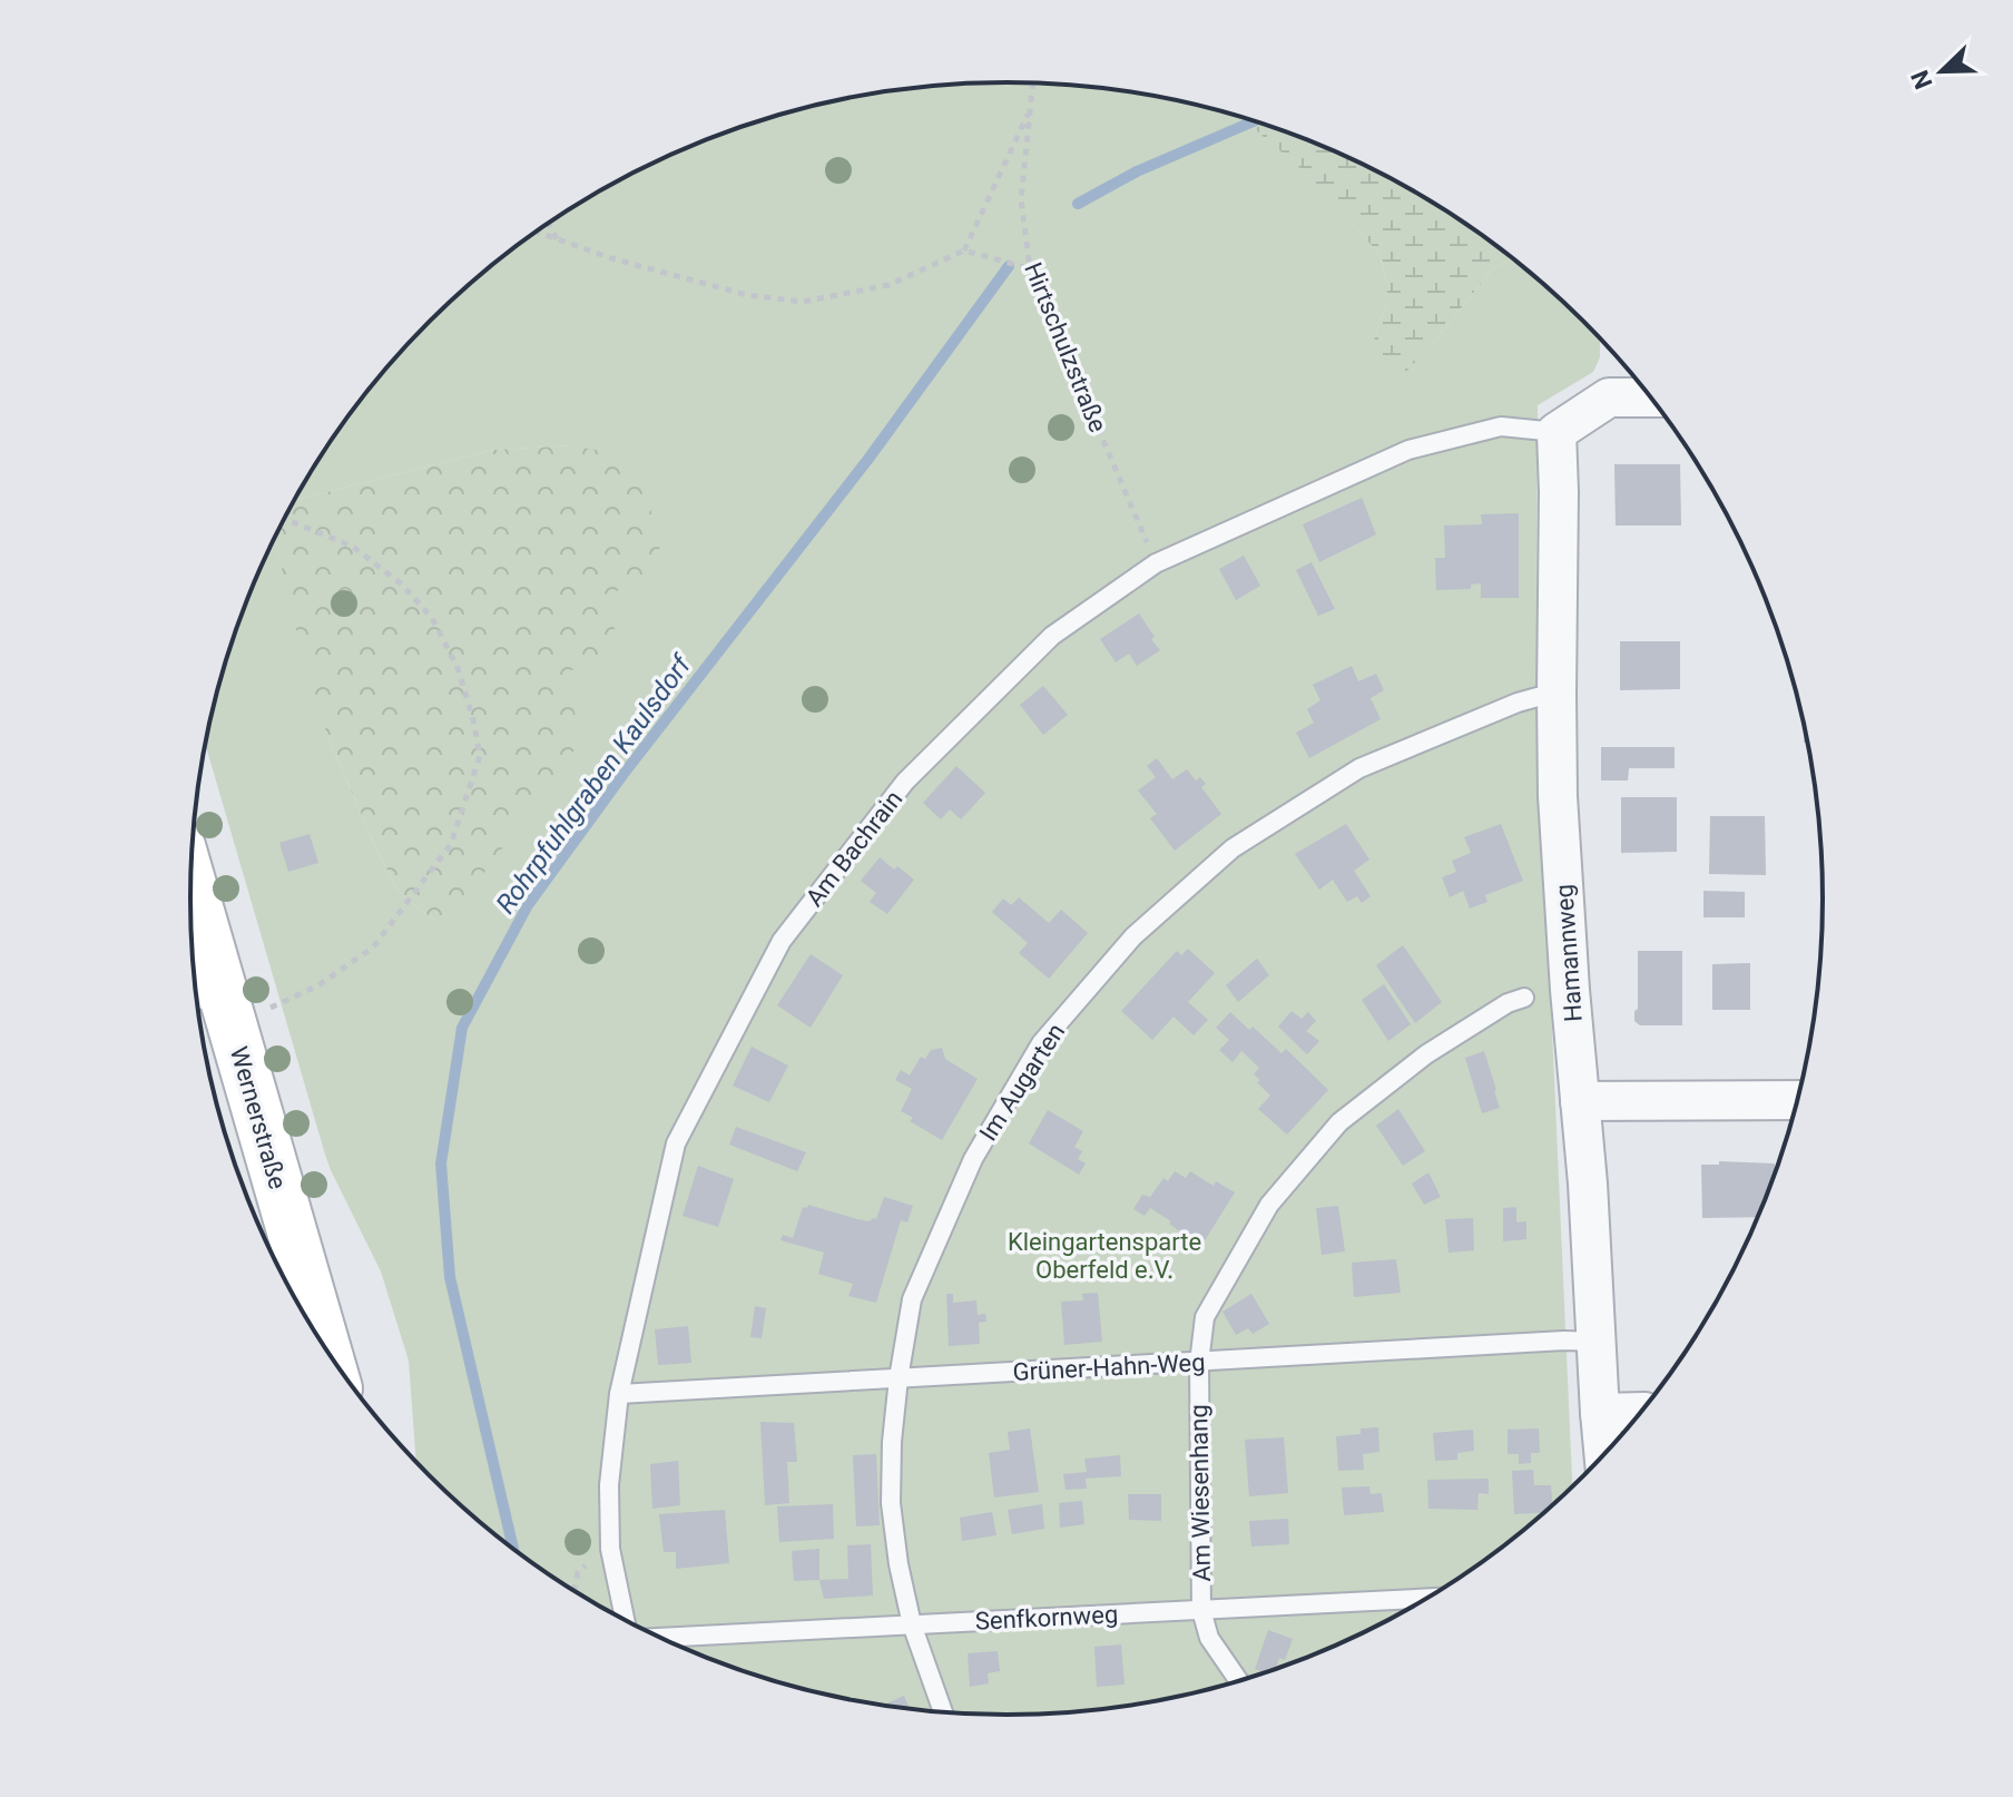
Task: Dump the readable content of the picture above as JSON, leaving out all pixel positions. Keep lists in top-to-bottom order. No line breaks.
{"streets":{"street":["Hamannweg","Wernerstraße"],"lane":["Am Bachrain","Im Augarten","Grüner-Hahn-Weg","Am Wiesenhang","Senfkornweg"],"path":["Hirtschulzstraße"]},"crossings":[["Hirtschulzstraße","Am Bachrain"],["Am Bachrain","Hamannweg"],["Am Bachrain","Grüner-Hahn-Weg"],["Hamannweg","Im Augarten"],["Hamannweg","Grüner-Hahn-Weg"],["Im Augarten","Grüner-Hahn-Weg"],["Im Augarten","Senfkornweg"],["Grüner-Hahn-Weg","Am Wiesenhang"],["Am Wiesenhang","Senfkornweg"]],"water":["Rohrpfuhlgraben Kaulsdorf"],"parks":["Kleingartensparte Oberfeld e.V."],"north":"bottom left"}
